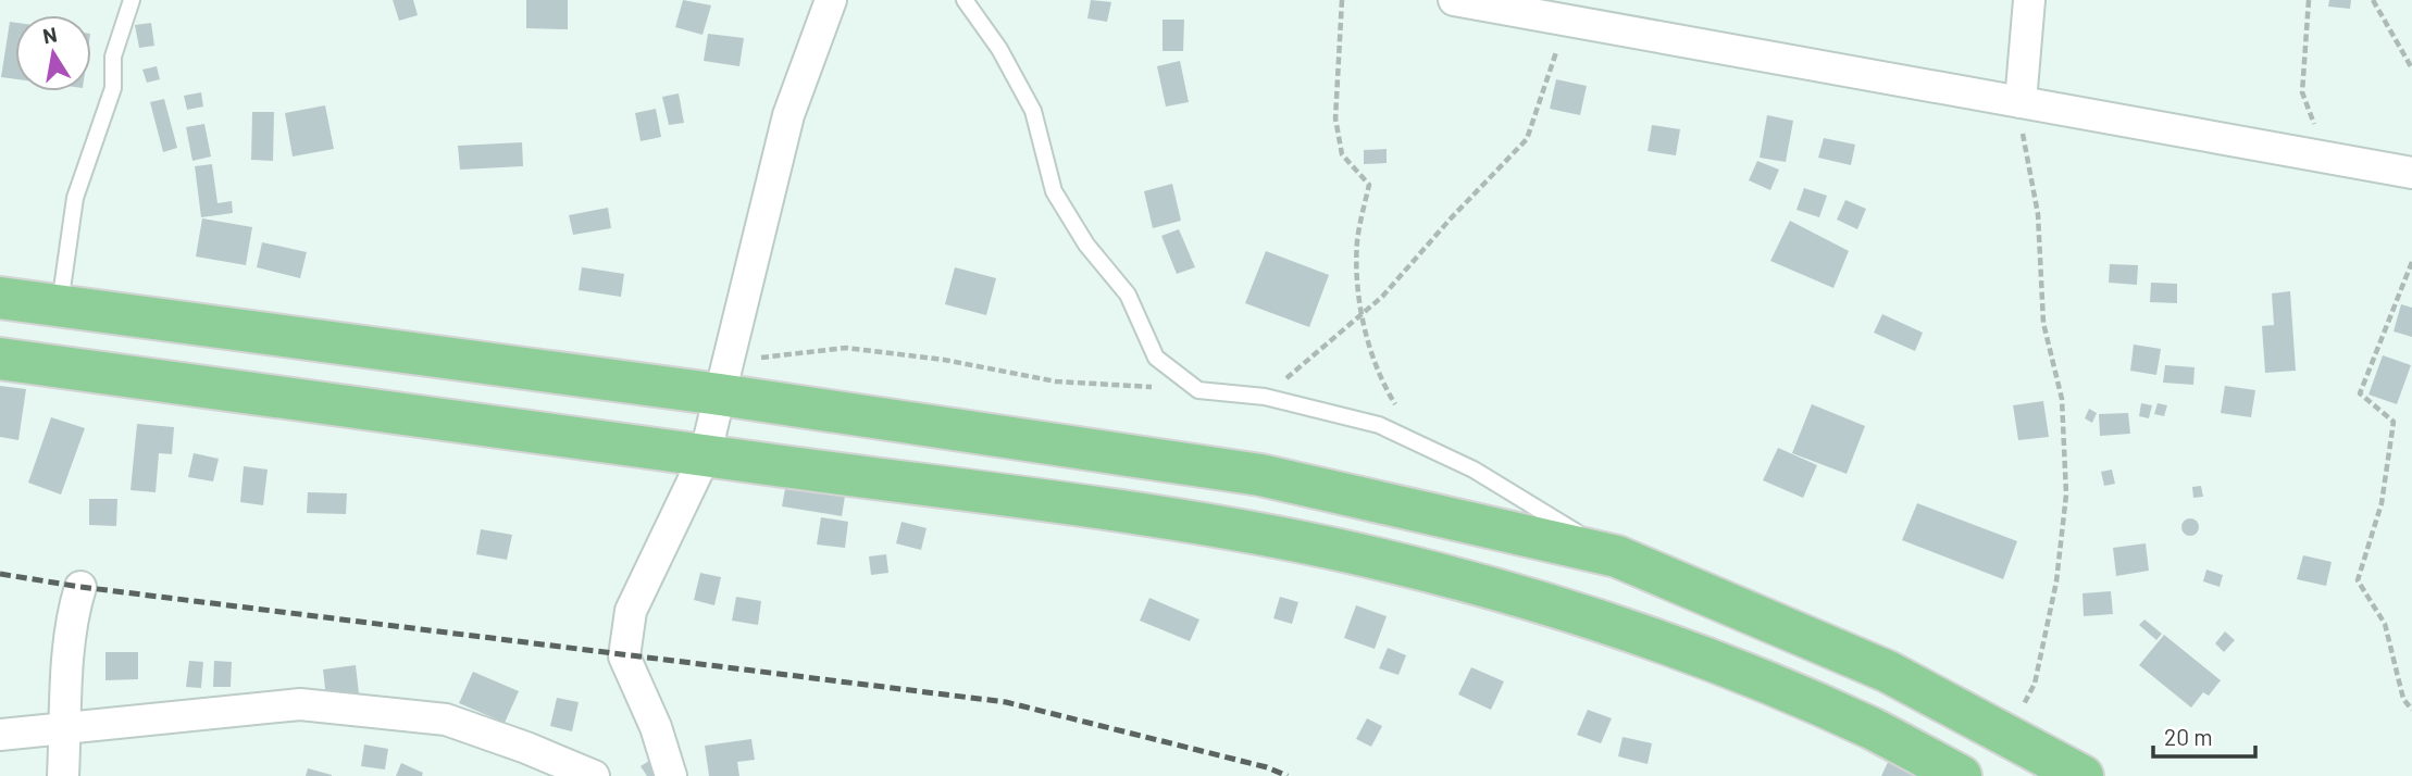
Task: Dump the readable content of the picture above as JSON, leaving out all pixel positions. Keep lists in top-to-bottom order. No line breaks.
{"scale_bar":"20 m","north":"top"}
